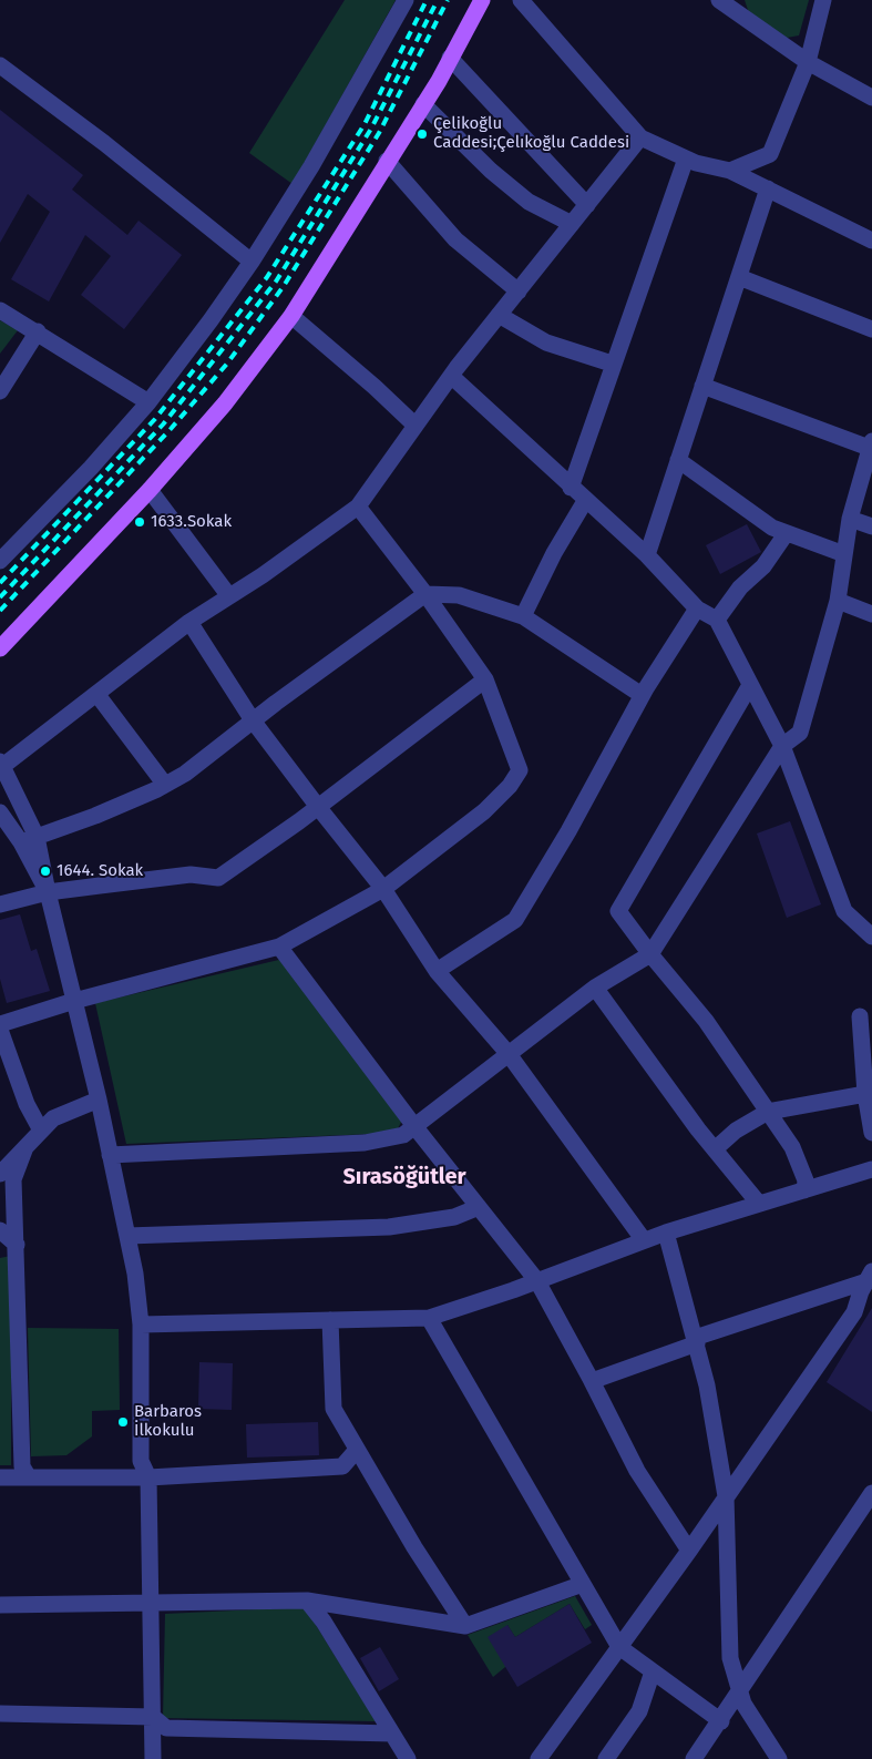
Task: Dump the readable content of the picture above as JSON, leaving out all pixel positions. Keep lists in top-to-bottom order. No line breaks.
{"districts":["Sırasöğütler"],"places":["Çelikoğlu Caddesi;Çelıkoğlu Caddesi","1633.Sokak","1644. Sokak","Barbaros İlkokulu"]}
